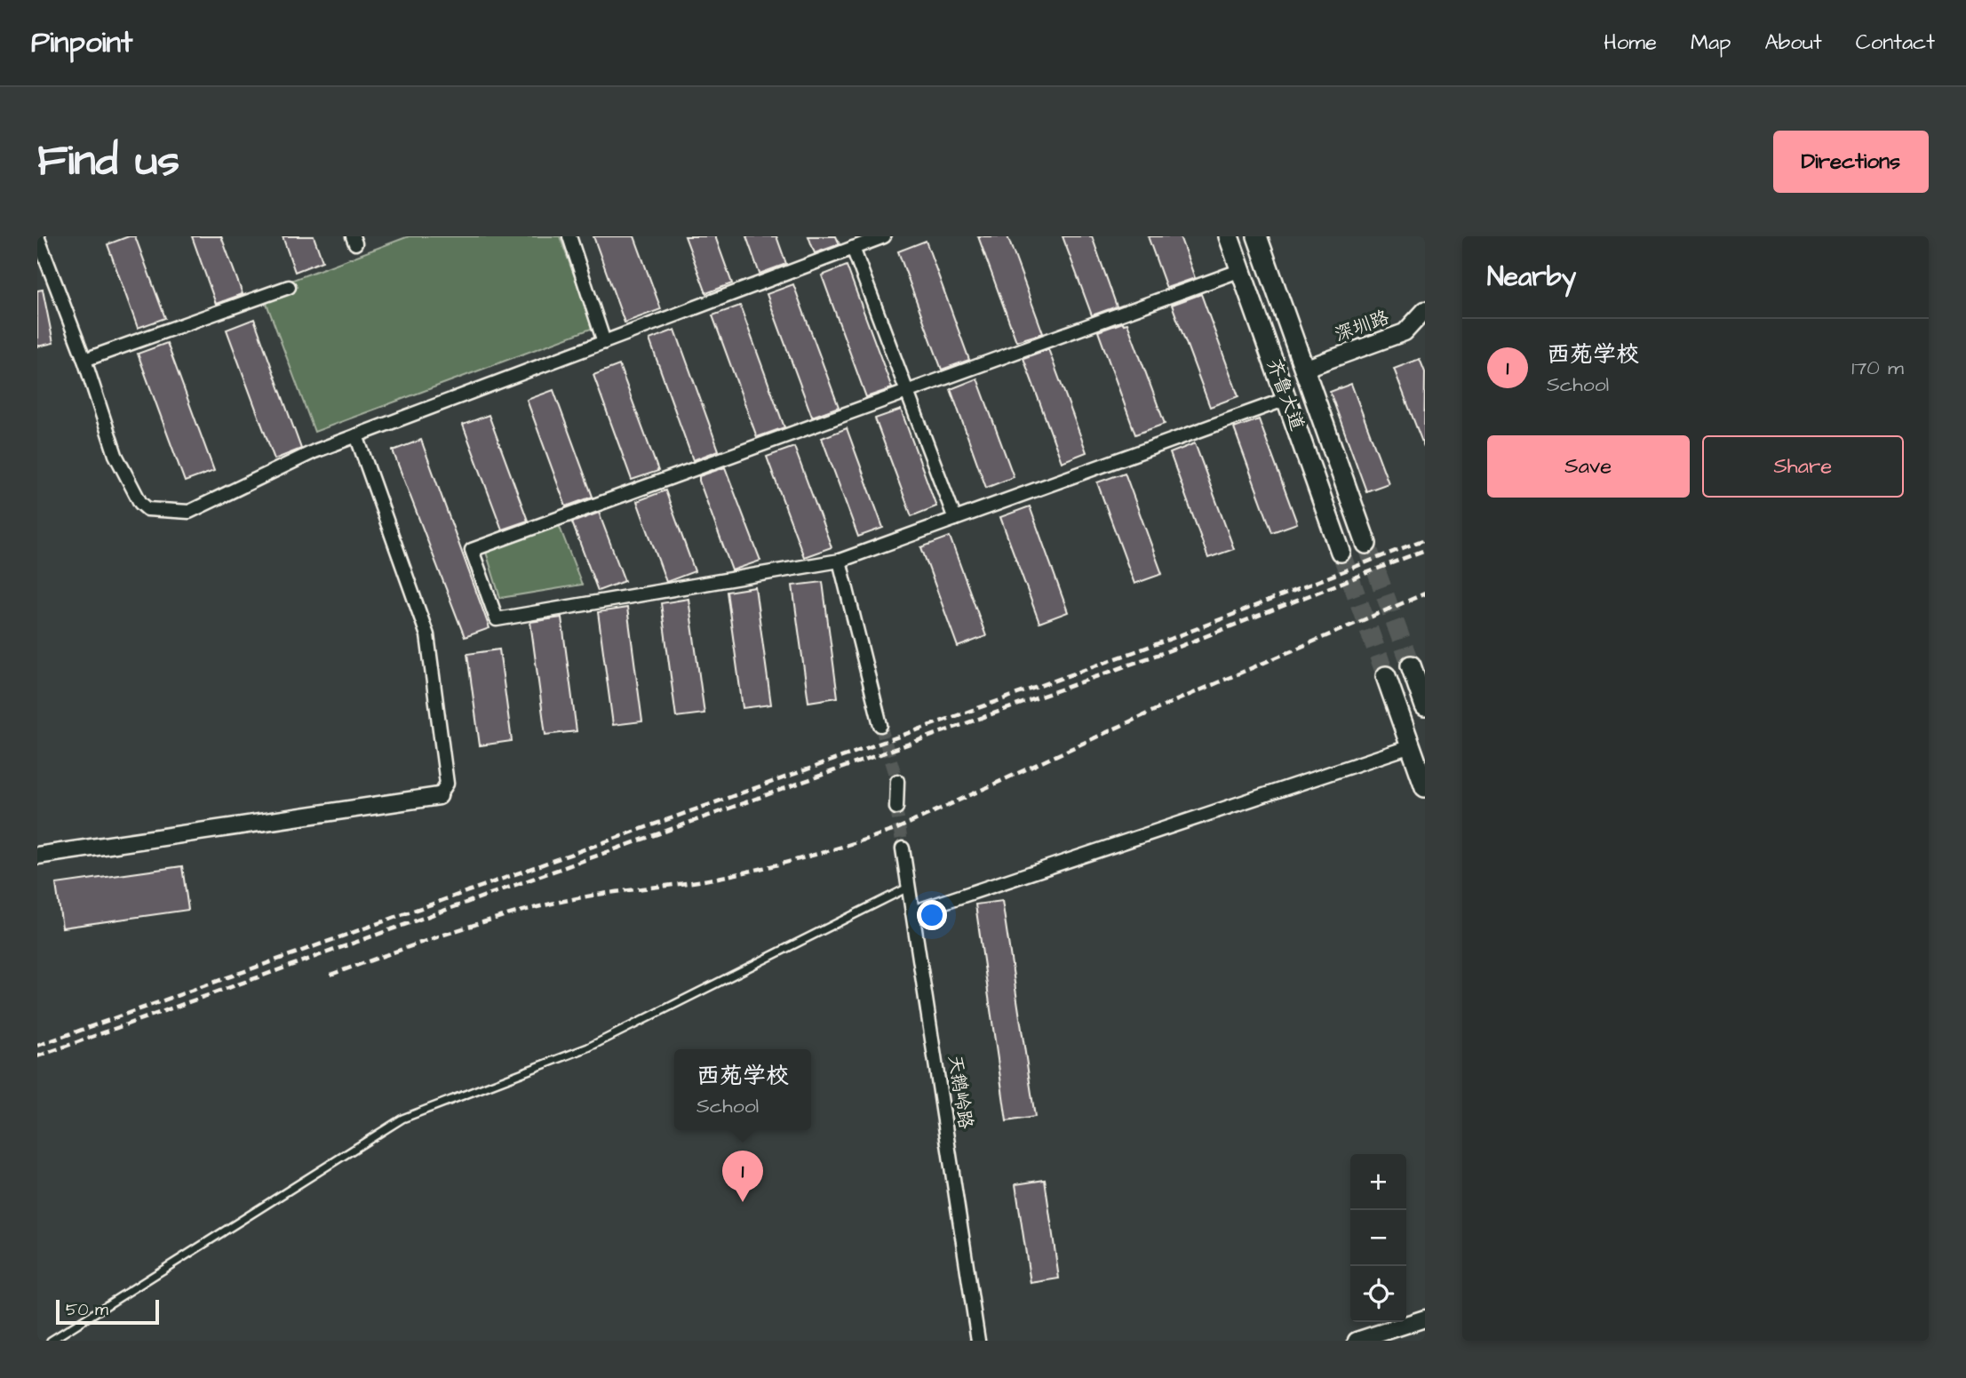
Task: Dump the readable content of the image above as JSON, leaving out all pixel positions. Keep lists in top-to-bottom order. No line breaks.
{"streets":{"main road":["齐鲁大道"],"street":["深圳路","天鹅岭路"]},"crossings":[["深圳路","齐鲁大道"]],"scale_bar":"50 m","page":{"header":"Pinpoint","nav":["Home","Map","About","Contact"],"buttons":["Directions",["Save","Share"]],"title":"Find us","heading":"Nearby","list":[{"mark":"1","name":"西苑学校","note":"School","value":"170 m"}],"popup":["西苑学校","School"],"pins":"1","map_buttons":["+","−"],"scale":"50 m"}}
